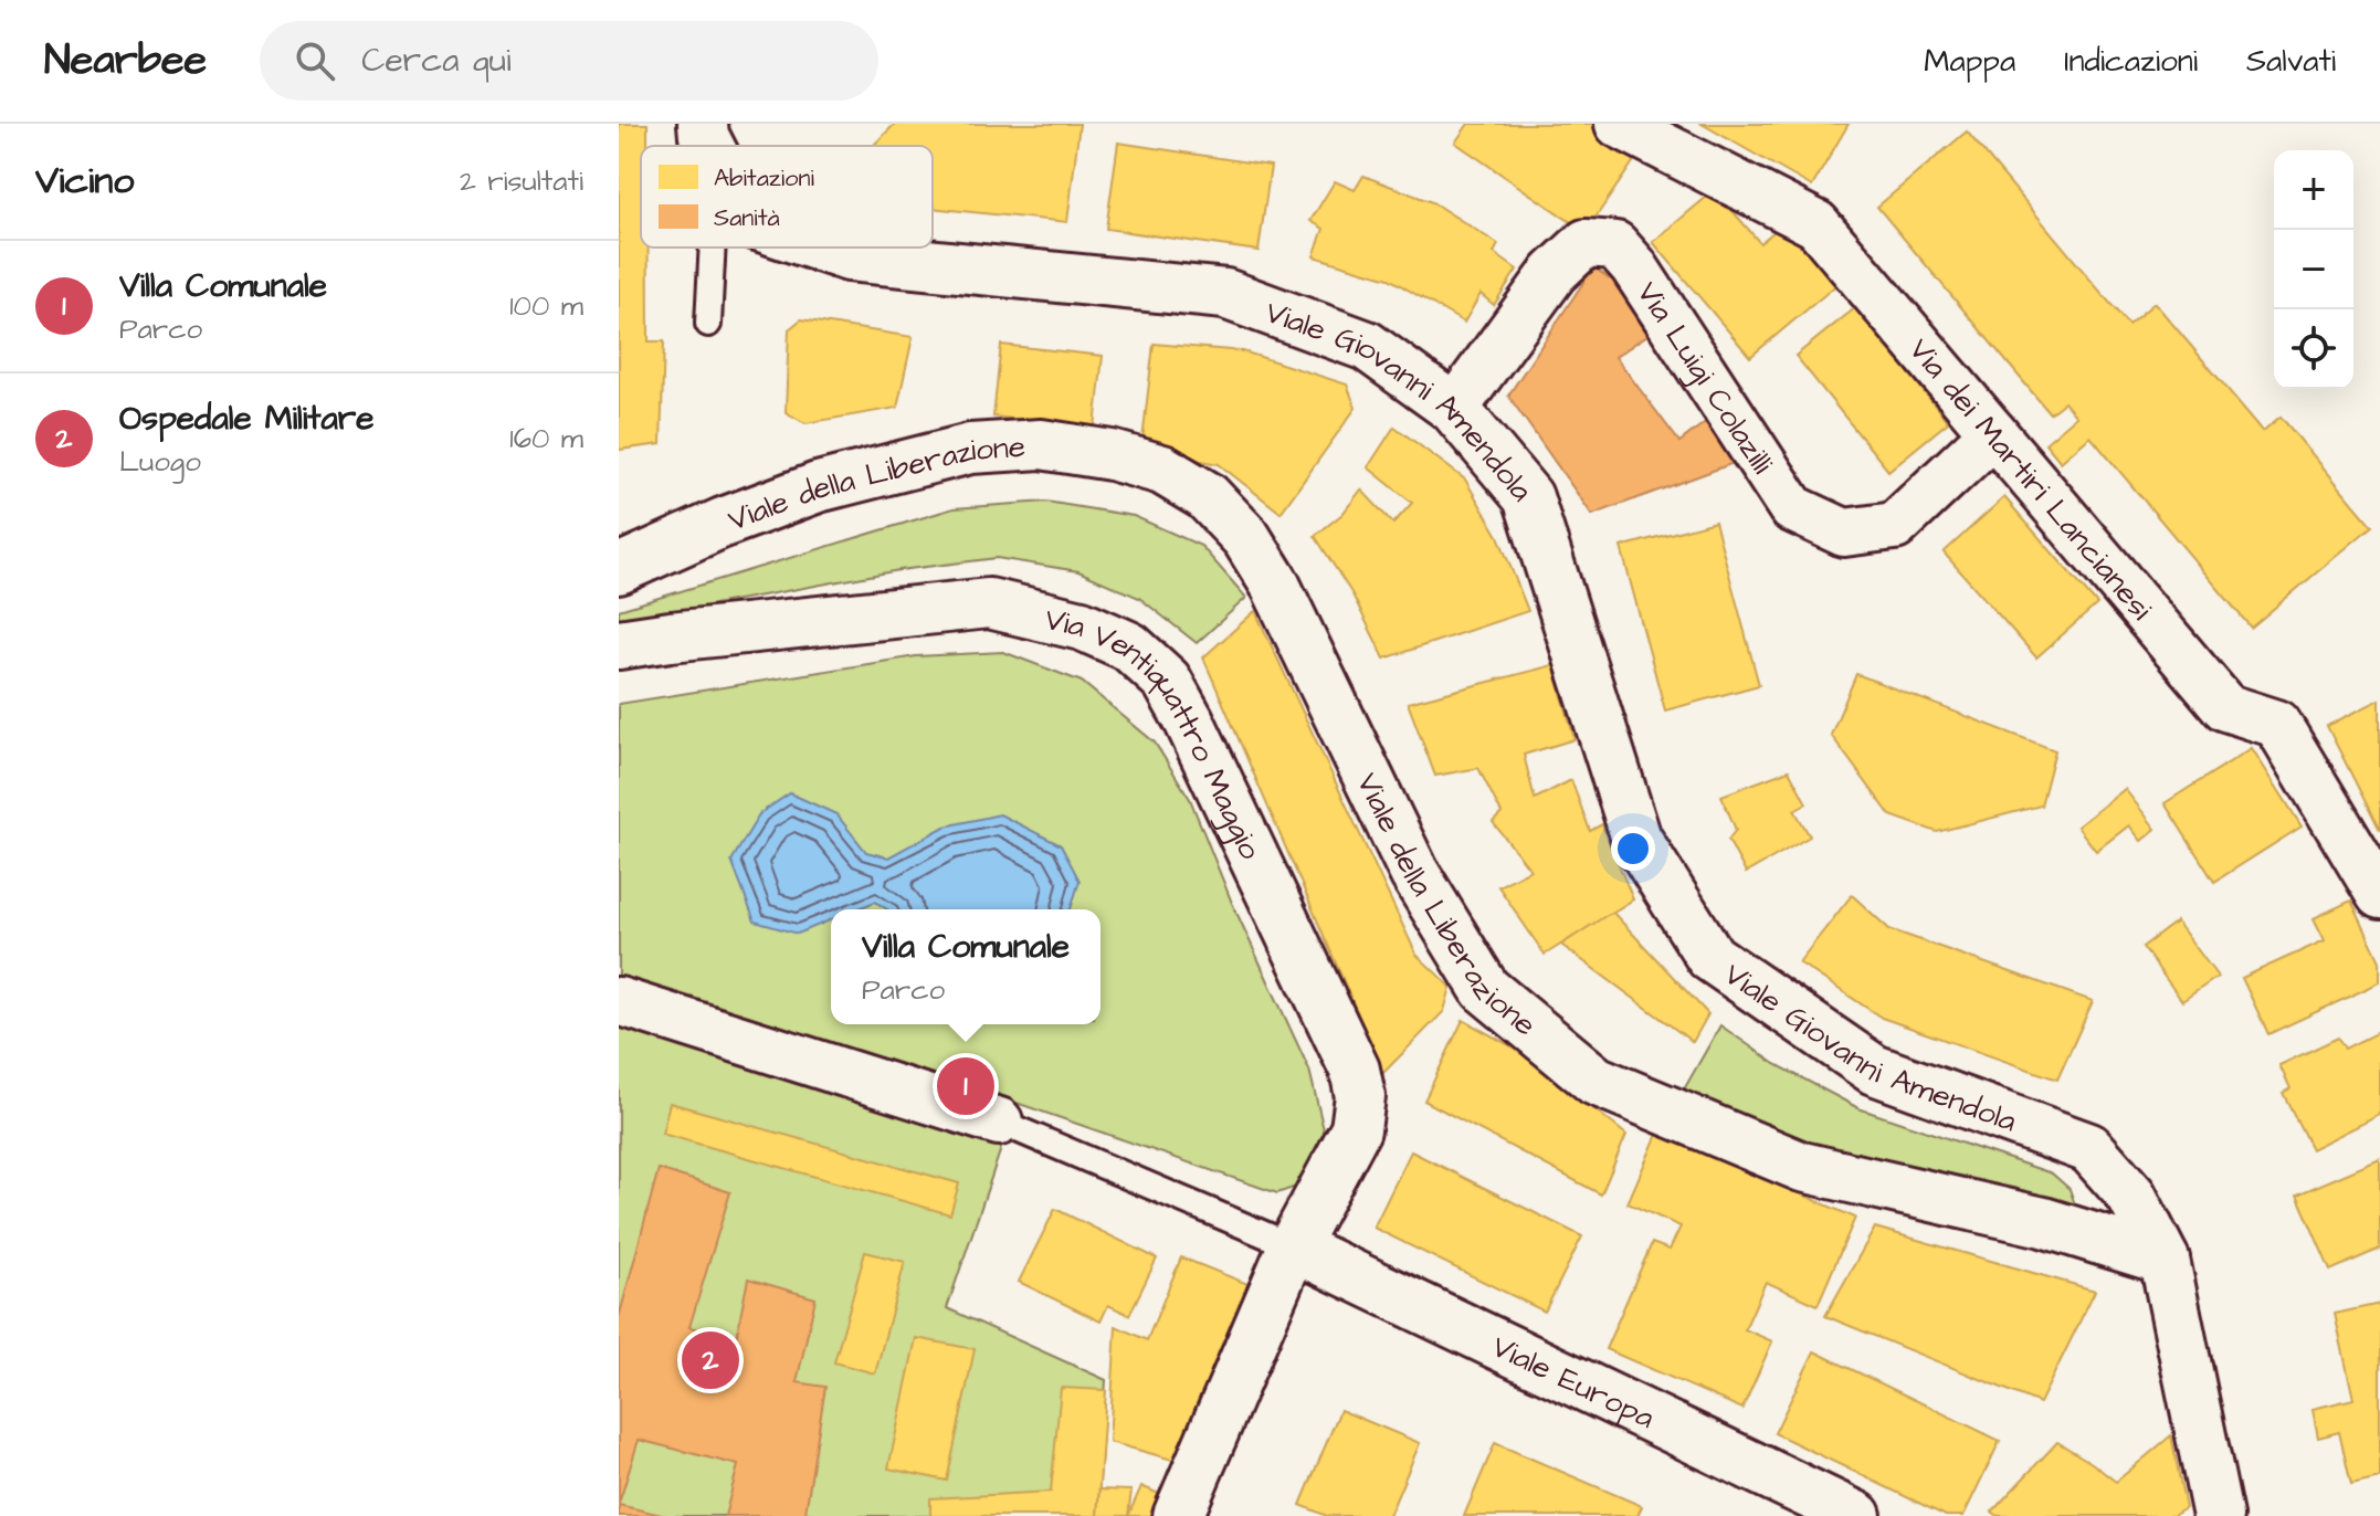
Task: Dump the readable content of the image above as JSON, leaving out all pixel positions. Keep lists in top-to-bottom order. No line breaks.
{"streets":{"street":["Via Luigi Colazilli","Viale Giovanni Amendola","Via dei Martiri Lancianesi","Viale della Liberazione","Via Ventiquattro Maggio","Viale Europa"]},"crossings":[["Via Luigi Colazilli","Viale Giovanni Amendola"],["Via Luigi Colazilli","Via dei Martiri Lancianesi"],["Viale Giovanni Amendola","Viale della Liberazione"],["Via Ventiquattro Maggio","Viale Europa"]],"legend":["Abitazioni","Sanità"],"page":{"header":"Nearbee","search":"Cerca qui","nav":["Mappa","Indicazioni","Salvati"],"heading":["Vicino","2 risultati"],"map_buttons":["+","−"],"list":[{"mark":"1","name":"Villa Comunale","note":"Parco","value":"100 m"},{"mark":"2","name":"Ospedale Militare","note":"Luogo","value":"160 m"}],"popup":["Villa Comunale","Parco"],"pins":["1","2"]}}
